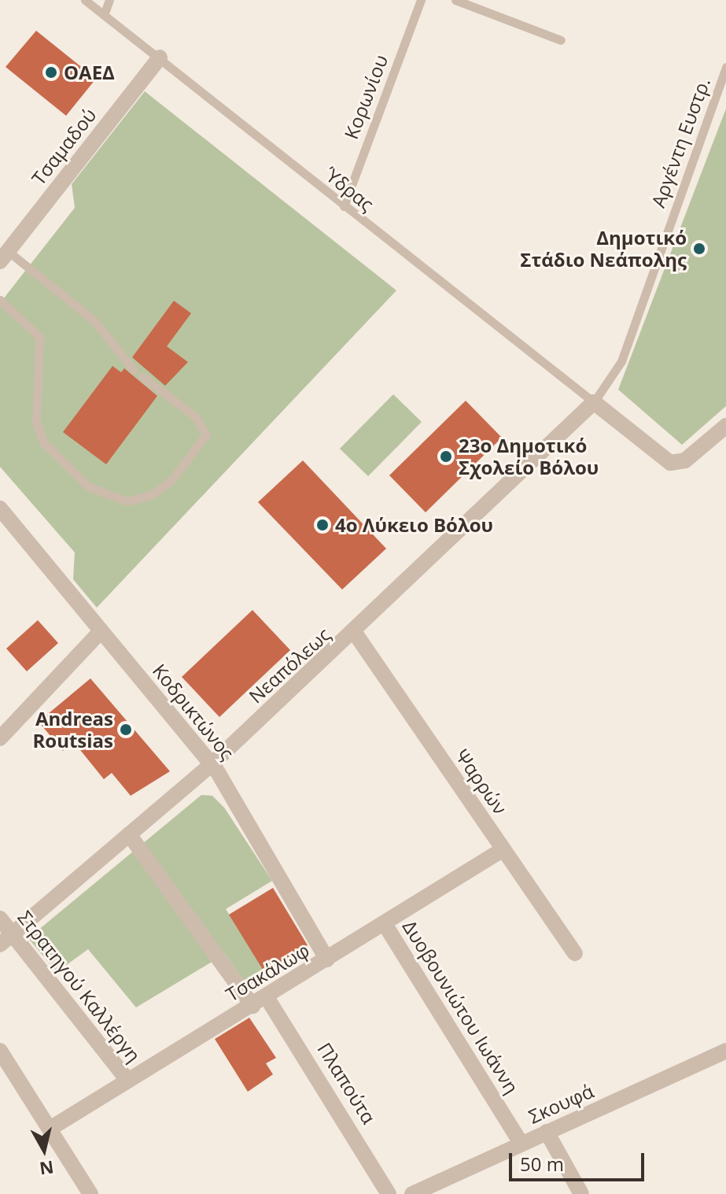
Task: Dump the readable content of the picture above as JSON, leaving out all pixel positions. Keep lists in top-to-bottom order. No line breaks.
{"streets":{"street":["Τσαμαδού","Νεαπόλεως","Κοδρικτώνος","Ψαρρών","Τσακάλωφ","Στρατηγού Καλλέργη","Δυοβουνιώτου Ιωάννη","Πλαπούτα","Σκουφά"],"lane":["Κορωνίου","Αργέντη Ευστρ.","Ύδρας"]},"crossings":[["Κορωνίου","Ύδρας"],["Αργέντη Ευστρ.","Ύδρας"],["Αργέντη Ευστρ.","Νεαπόλεως"],["Τσαμαδού","Ύδρας"],["Ύδρας","Νεαπόλεως"],["Νεαπόλεως","Κοδρικτώνος"],["Νεαπόλεως","Ψαρρών"],["Νεαπόλεως","Στρατηγού Καλλέργη"],["Κοδρικτώνος","Τσακάλωφ"],["Ψαρρών","Τσακάλωφ"],["Τσακάλωφ","Στρατηγού Καλλέργη"],["Τσακάλωφ","Δυοβουνιώτου Ιωάννη"],["Τσακάλωφ","Πλαπούτα"],["Δυοβουνιώτου Ιωάννη","Σκουφά"]],"places":["ΟΑΕΔ","Δημοτικό Στάδιο Νεάπολης","23ο Δημοτικό Σχολείο Βόλου","4ο Λύκειο Βόλου","Andreas Routsias"],"scale_bar":"50 m","north":"bottom"}
